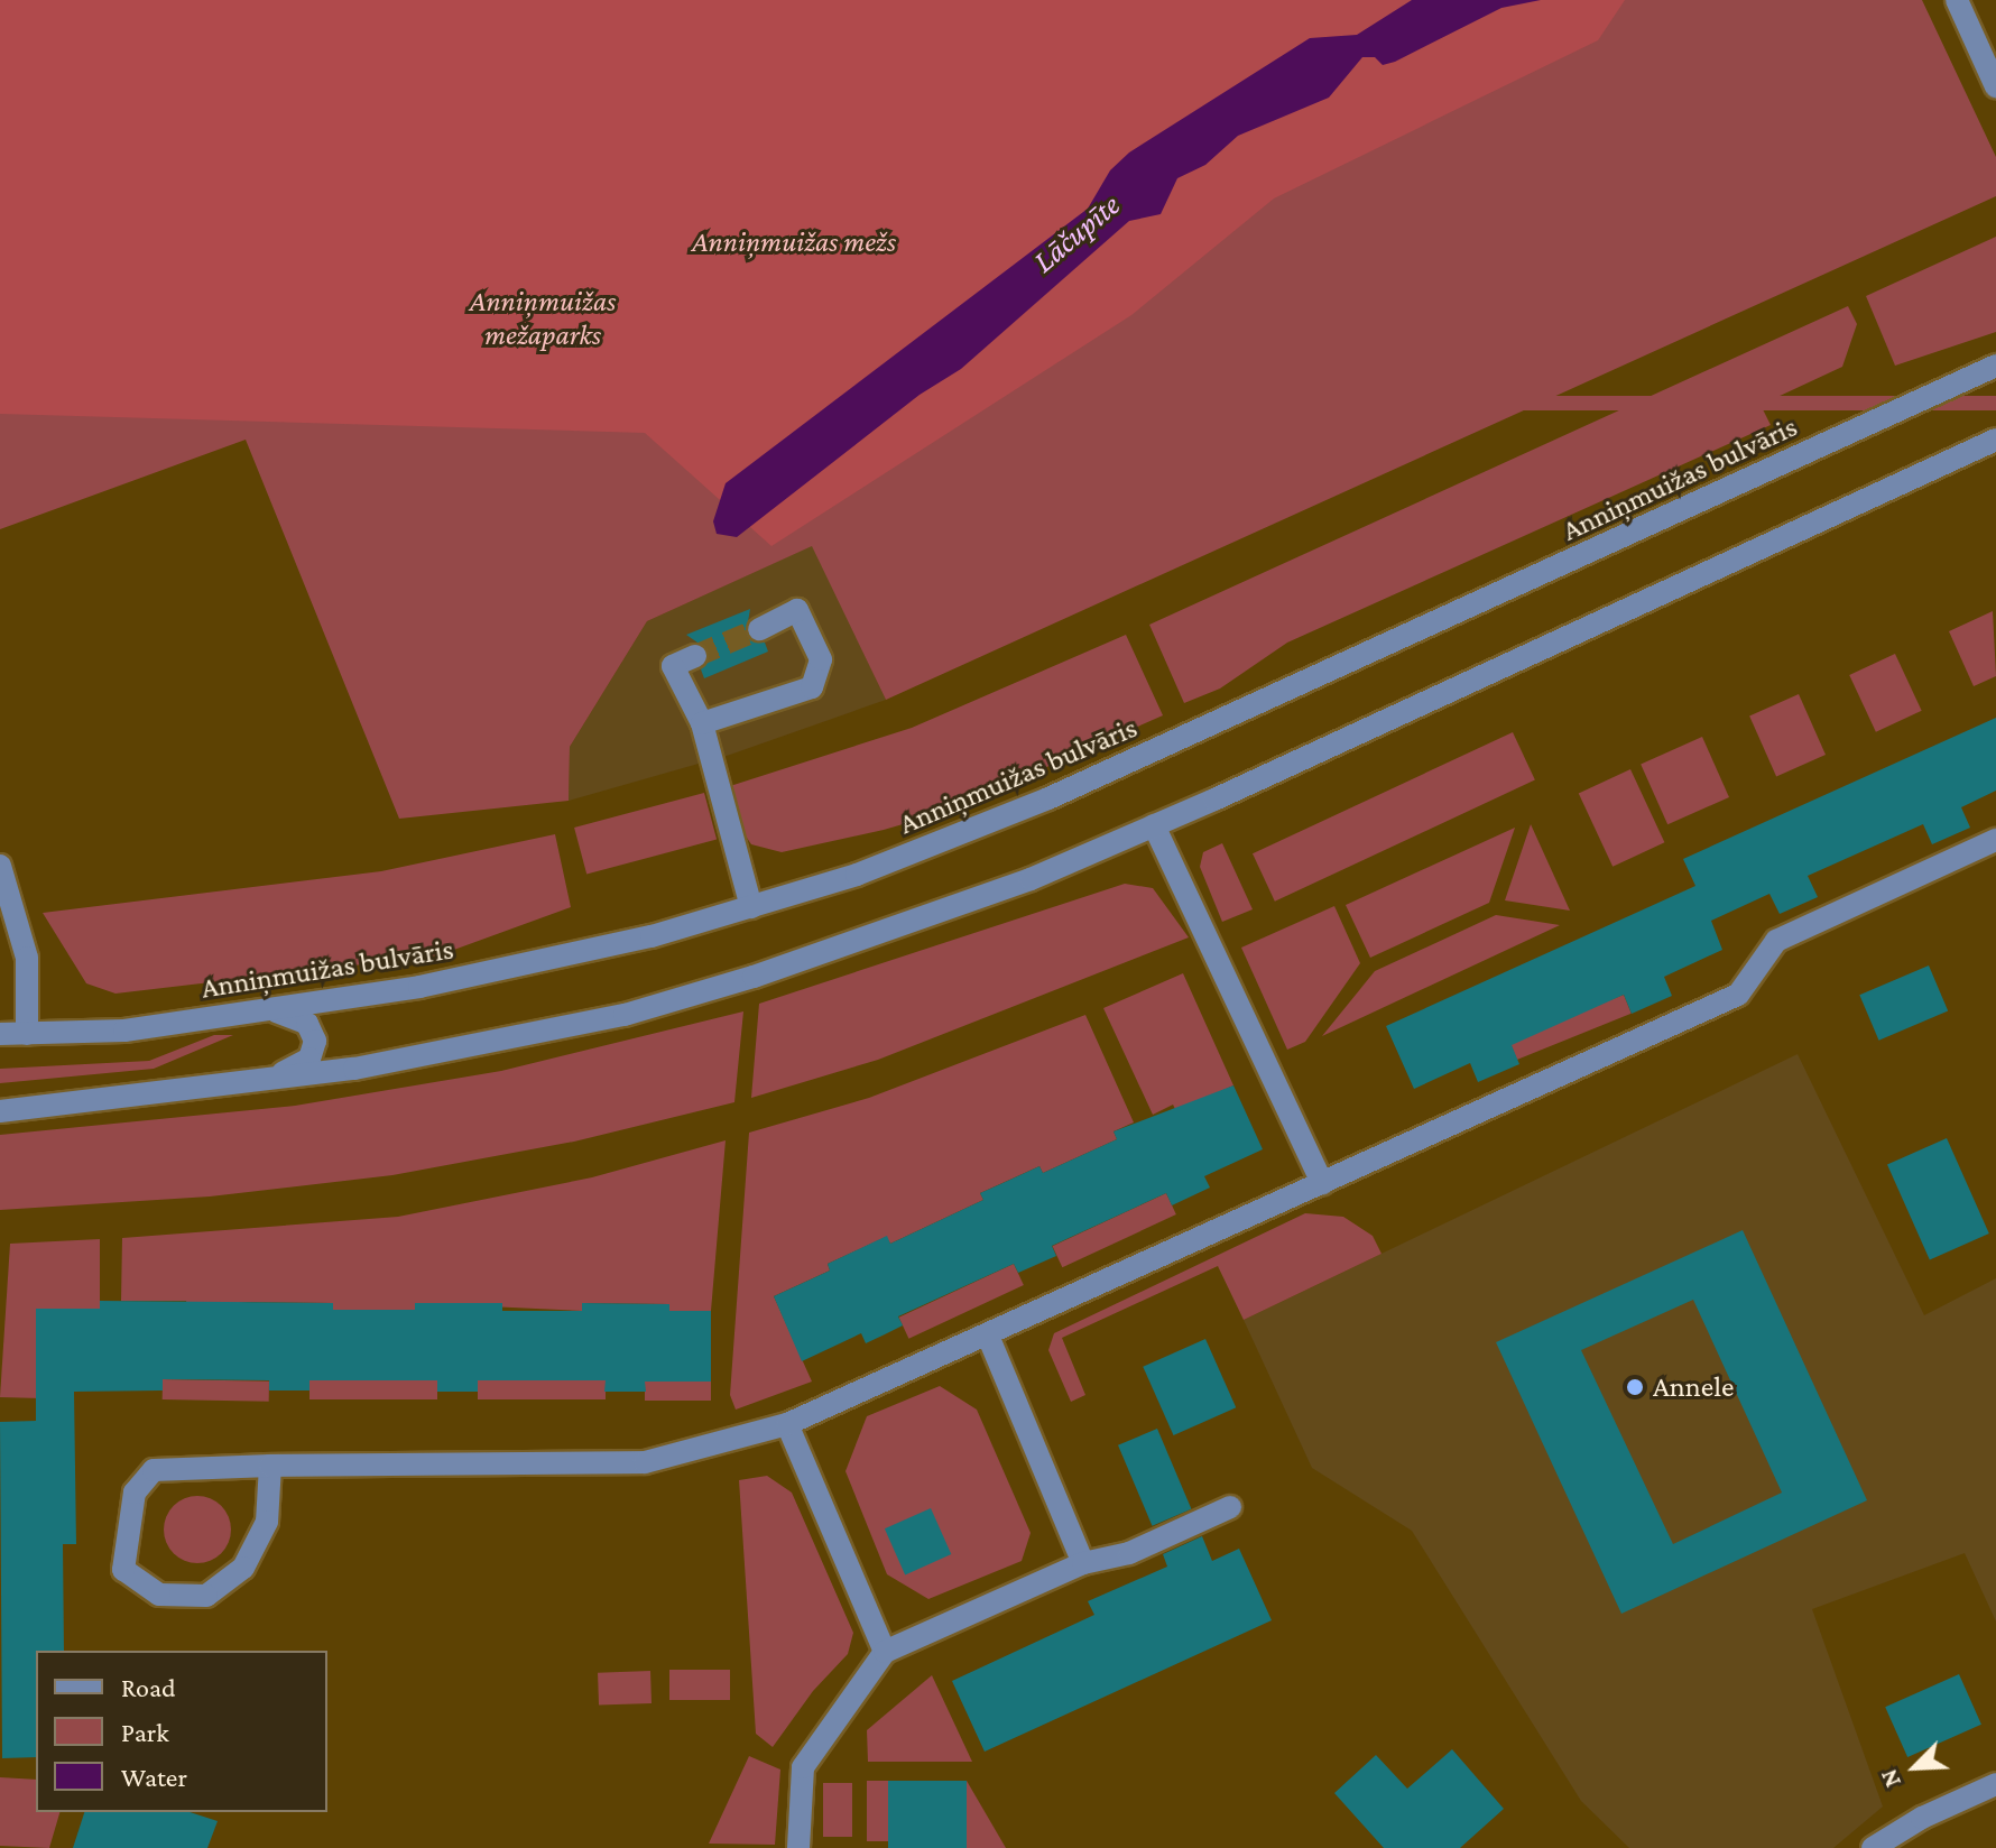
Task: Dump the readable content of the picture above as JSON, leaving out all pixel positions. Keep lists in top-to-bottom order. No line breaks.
{"streets":{"street":["Anniņmuižas bulvāris"]},"water":["Lāčupīte"],"parks":["Anniņmuižas mežs","Anniņmuižas mežaparks"],"places":["Annele"],"legend":["Road","Park","Water"],"north":"bottom left"}
